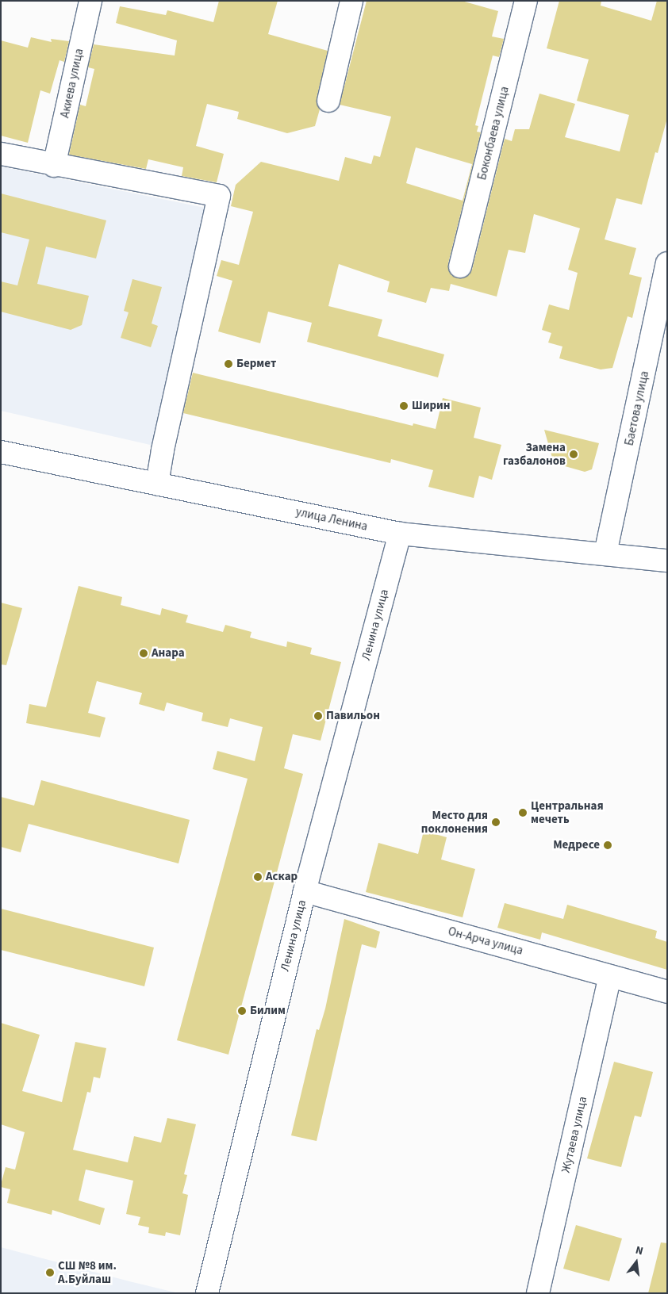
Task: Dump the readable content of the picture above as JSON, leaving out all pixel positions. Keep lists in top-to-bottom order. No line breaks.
{"streets":{"street":["Акиева улица","Боконбаева улица","Баетова улица","улица Ленина","Ленина улица","Он-Арча улица","Жутаева улица"]},"crossings":[["Баетова улица","улица Ленина"],["улица Ленина","Ленина улица"],["Ленина улица","Он-Арча улица"],["Он-Арча улица","Жутаева улица"]],"places":["Бермет","Ширин","Замена газбалонов","Анара","Павильон","Центральная мечеть","Место для поклонения","Медресе","Аскар","Билим","СШ №8 им. А.Буйлаш"],"north":"top"}
